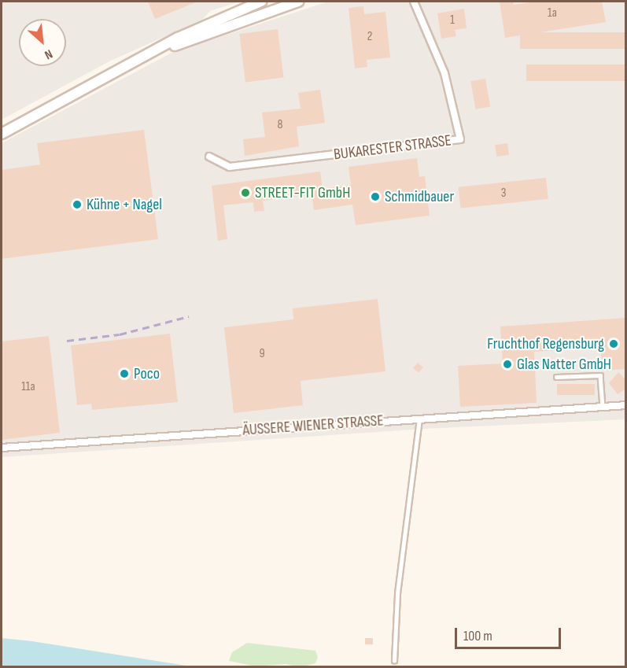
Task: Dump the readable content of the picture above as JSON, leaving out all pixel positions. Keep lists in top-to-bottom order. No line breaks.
{"streets":{"street":["BUKARESTER STRASSE","ÄUSSERE WIENER STRASSE"]},"places":["STREET-FIT GmbH","Schmidbauer","Kühne + Nagel","Fruchthof Regensburg","Glas Natter GmbH","Poco"],"house_numbers":["1a","1","2","8","3","9","11a"],"scale_bar":"100 m","north":"bottom right"}
